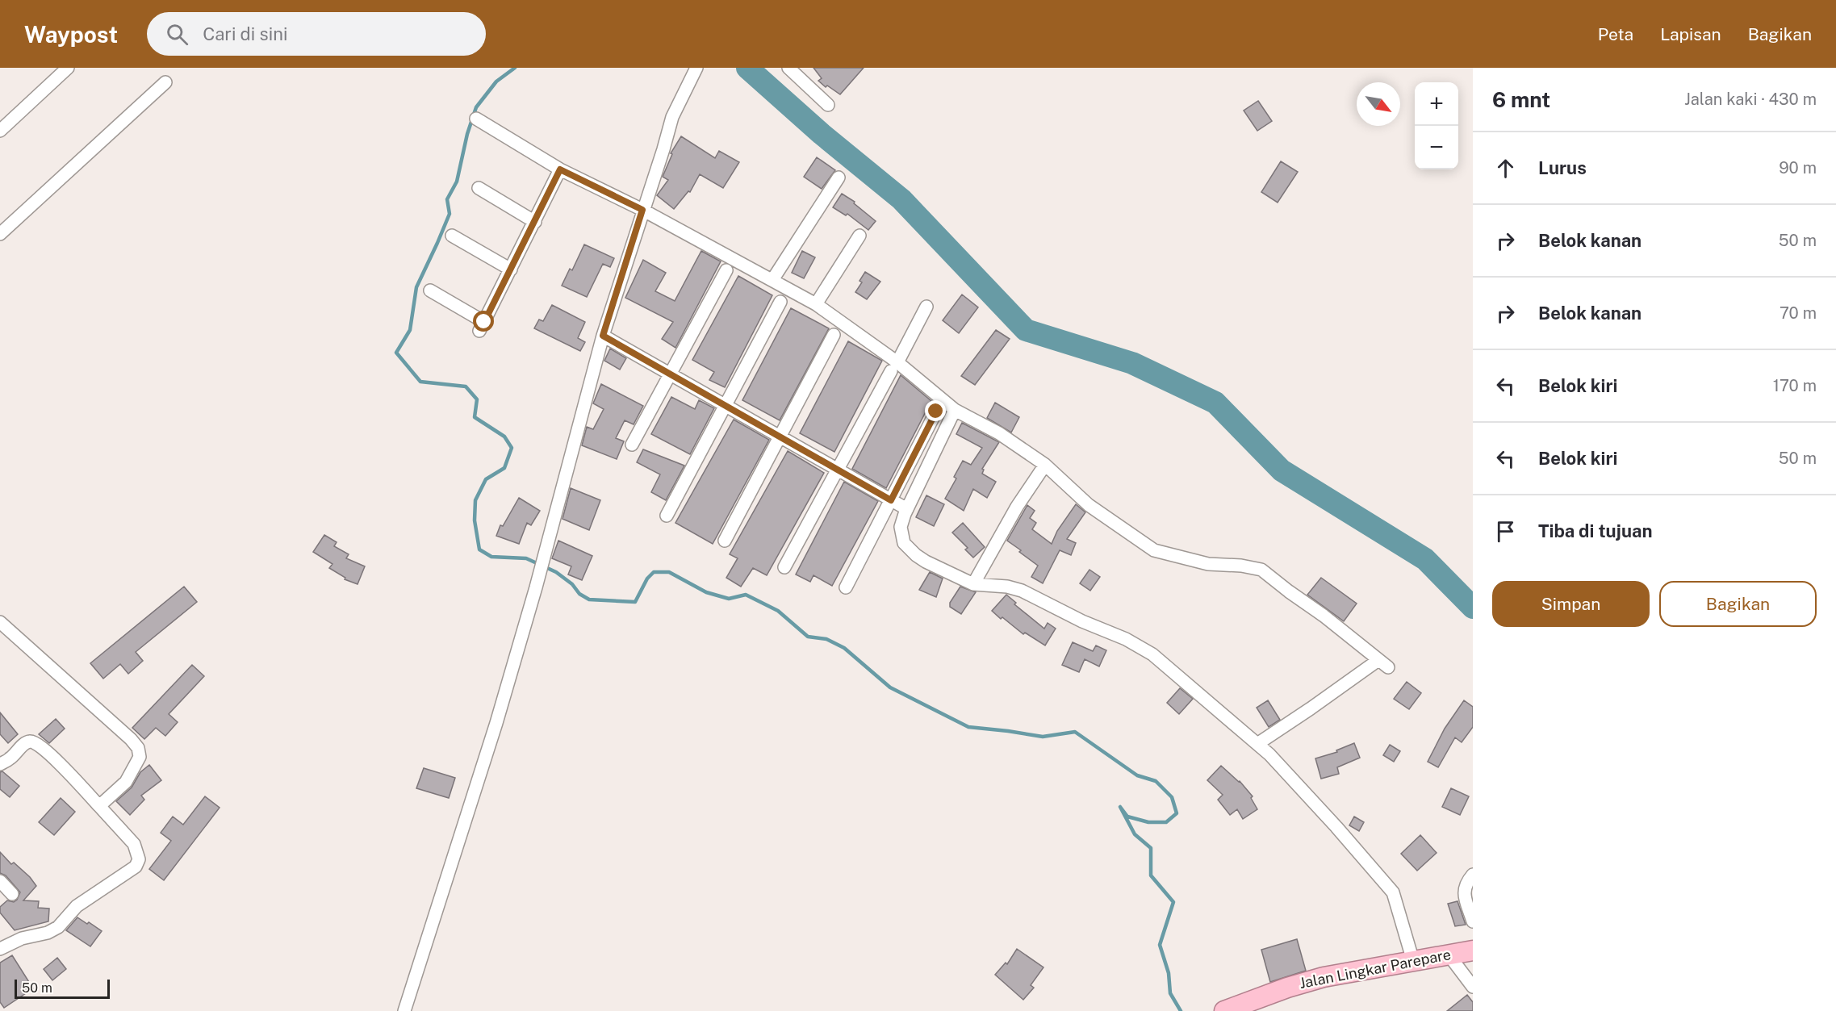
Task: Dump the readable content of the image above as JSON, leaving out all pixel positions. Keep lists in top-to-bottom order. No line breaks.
{"streets":{"highway":["Jalan Lingkar Parepare"]},"scale_bar":"50 m","north":"bottom right","page":{"header":"Waypost","search":"Cari di sini","nav":["Peta","Lapisan","Bagikan"],"heading":["6 mnt","Jalan kaki · 430 m"],"map_buttons":["+","−"],"list":[["Lurus","90 m"],["Belok kanan","50 m"],["Belok kanan","70 m"],["Belok kiri","170 m"],["Belok kiri","50 m"],"Tiba di tujuan"],"buttons":["Simpan","Bagikan"],"scale":"50 m"}}
